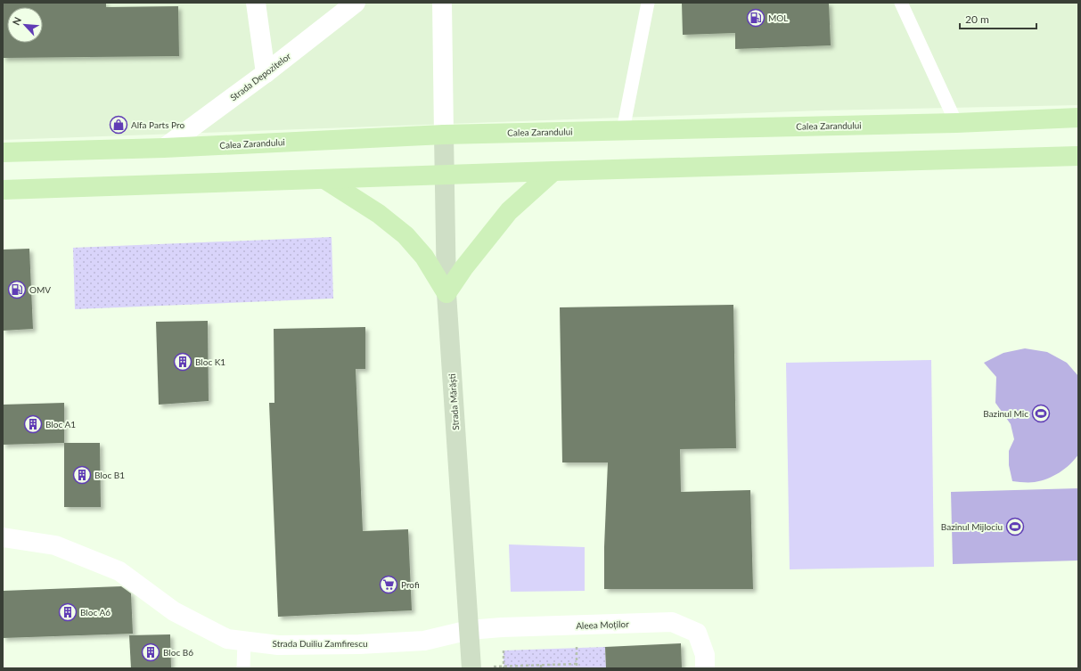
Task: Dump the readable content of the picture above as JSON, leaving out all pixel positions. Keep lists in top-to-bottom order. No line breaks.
{"streets":{"main road":["Calea Zarandului","Strada Mărăști"],"street":["Strada Depozitelor","Aleea Moților","Strada Duiliu Zamfirescu"]},"crossings":[["Strada Depozitelor","Calea Zarandului"],["Calea Zarandului","Strada Mărăști"],["Strada Mărăști","Aleea Moților"],["Strada Mărăști","Strada Duiliu Zamfirescu"],["Aleea Moților","Strada Duiliu Zamfirescu"]],"places":{"fuel station":["MOL","OMV"],"shop":["Alfa Parts Pro"],"building":["Bloc K1","Bloc A1","Bloc B1","Bloc A6","Bloc B6"],"sports":["Bazinul Mic","Bazinul Mijlociu"],"supermarket":["Profi"]},"scale_bar":"20 m","north":"top left"}
